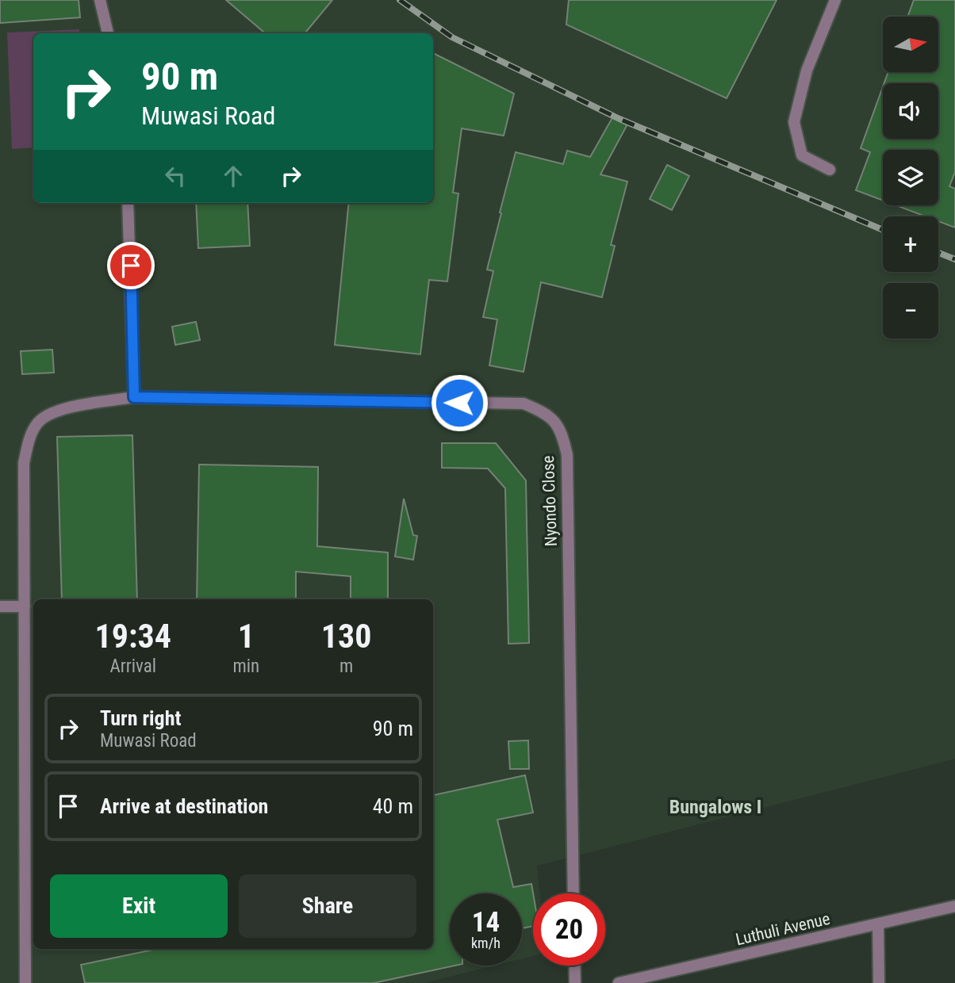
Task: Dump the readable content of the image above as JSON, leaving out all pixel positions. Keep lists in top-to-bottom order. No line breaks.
{"streets":{"street":["Nyondo Close","Luthuli Avenue"]},"districts":["Bungalows I"],"north":"right","page":{"map_buttons":["+","−"],"turn":["90 m","Muwasi Road"],"eta":["19:34","Arrival","1","min","130","m"],"list":[{"name":"Turn right","note":"Muwasi Road","value":"90 m"},{"name":"Arrive at destination","value":"40 m"}],"buttons":["Exit","Share"],"speed":"14 km/h","limit":"20"}}
